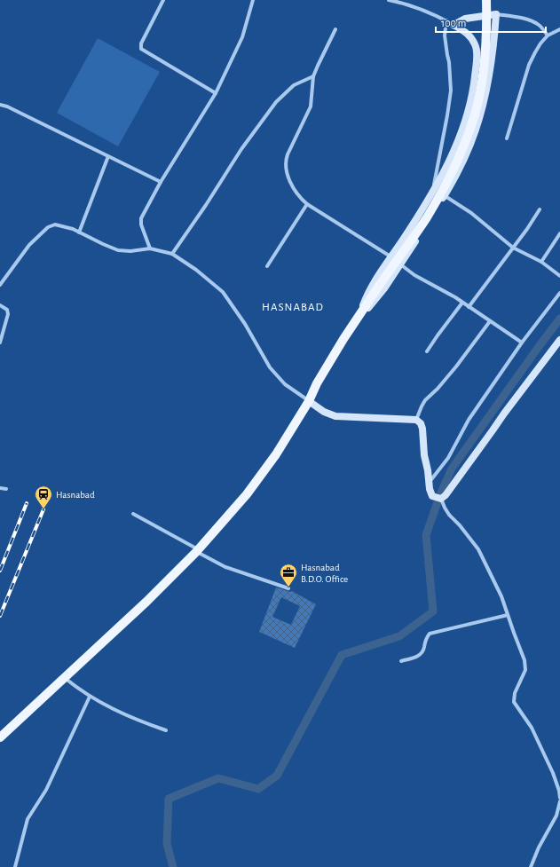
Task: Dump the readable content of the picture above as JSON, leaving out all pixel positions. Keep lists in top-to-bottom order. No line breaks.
{"districts":["HASNABAD"],"places":{"station":["Hasnabad"],"office":["Hasnabad B.D.O. Office"]},"scale_bar":"100 m"}
